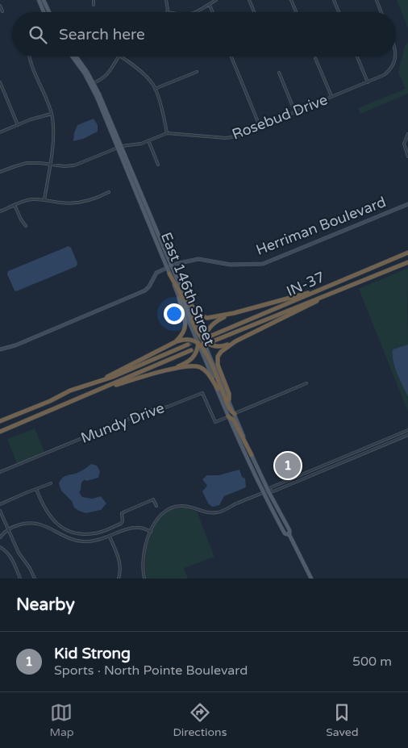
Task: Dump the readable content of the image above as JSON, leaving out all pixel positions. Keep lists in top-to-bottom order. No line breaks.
{"streets":{"highway":["IN-37"],"main road":["East 146th Street"],"street":["Rosebud Drive","Herriman Boulevard","Mundy Drive"]},"crossings":[["Rosebud Drive","East 146th Street"],["Herriman Boulevard","East 146th Street"],["East 146th Street","Mundy Drive"]],"page":{"search":"Search here","pins":"1","heading":"Nearby","list":[{"mark":"1","name":"Kid Strong","note":"Sports · North Pointe Boulevard","value":"500 m"}],"nav":["Map","Directions","Saved"]}}
